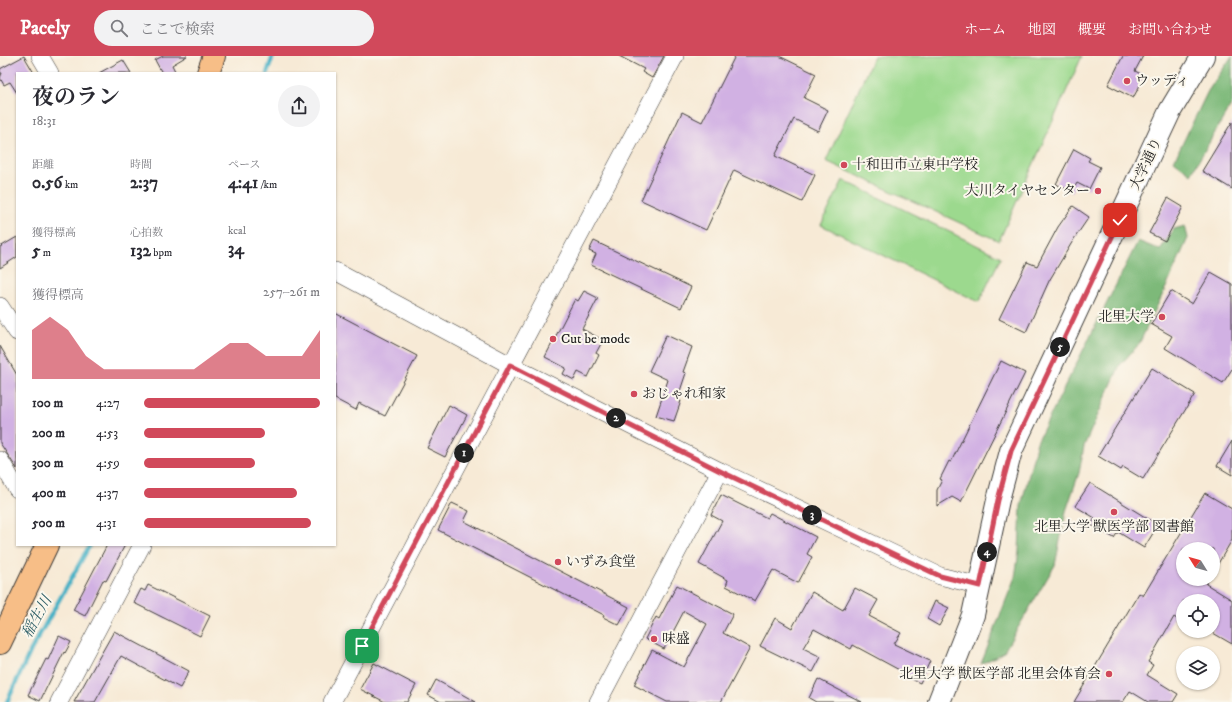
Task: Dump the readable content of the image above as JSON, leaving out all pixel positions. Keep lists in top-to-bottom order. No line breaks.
{"streets":{"street":["大学通り"]},"water":["稲生川"],"places":["ウッディ","十和田市立東中学校","大川タイヤセンター","北里大学","Cut be mode","おじゃれ和家","北里大学 獣医学部 図書館","いずみ食堂","味盛","北里大学 獣医学部 北里会体育会"],"north":"top left","page":{"header":"Pacely","search":"ここで検索","nav":["ホーム","地図","概要","お問い合わせ"],"heading":["夜のラン","18:31"],"stats":[["距離","0.56 km"],["時間","2:37"],["ペース","4:41 /km"],["獲得標高","5 m"],["心拍数","132 bpm"],["kcal","34"]],"chart":["獲得標高","257–261 m"],"pins":["5","2","1","3","4"],"list":[{"name":"100 m","note":"4:27"},{"name":"200 m","note":"4:53"},{"name":"300 m","note":"4:59"},{"name":"400 m","note":"4:37"},{"name":"500 m","note":"4:31"}]}}
